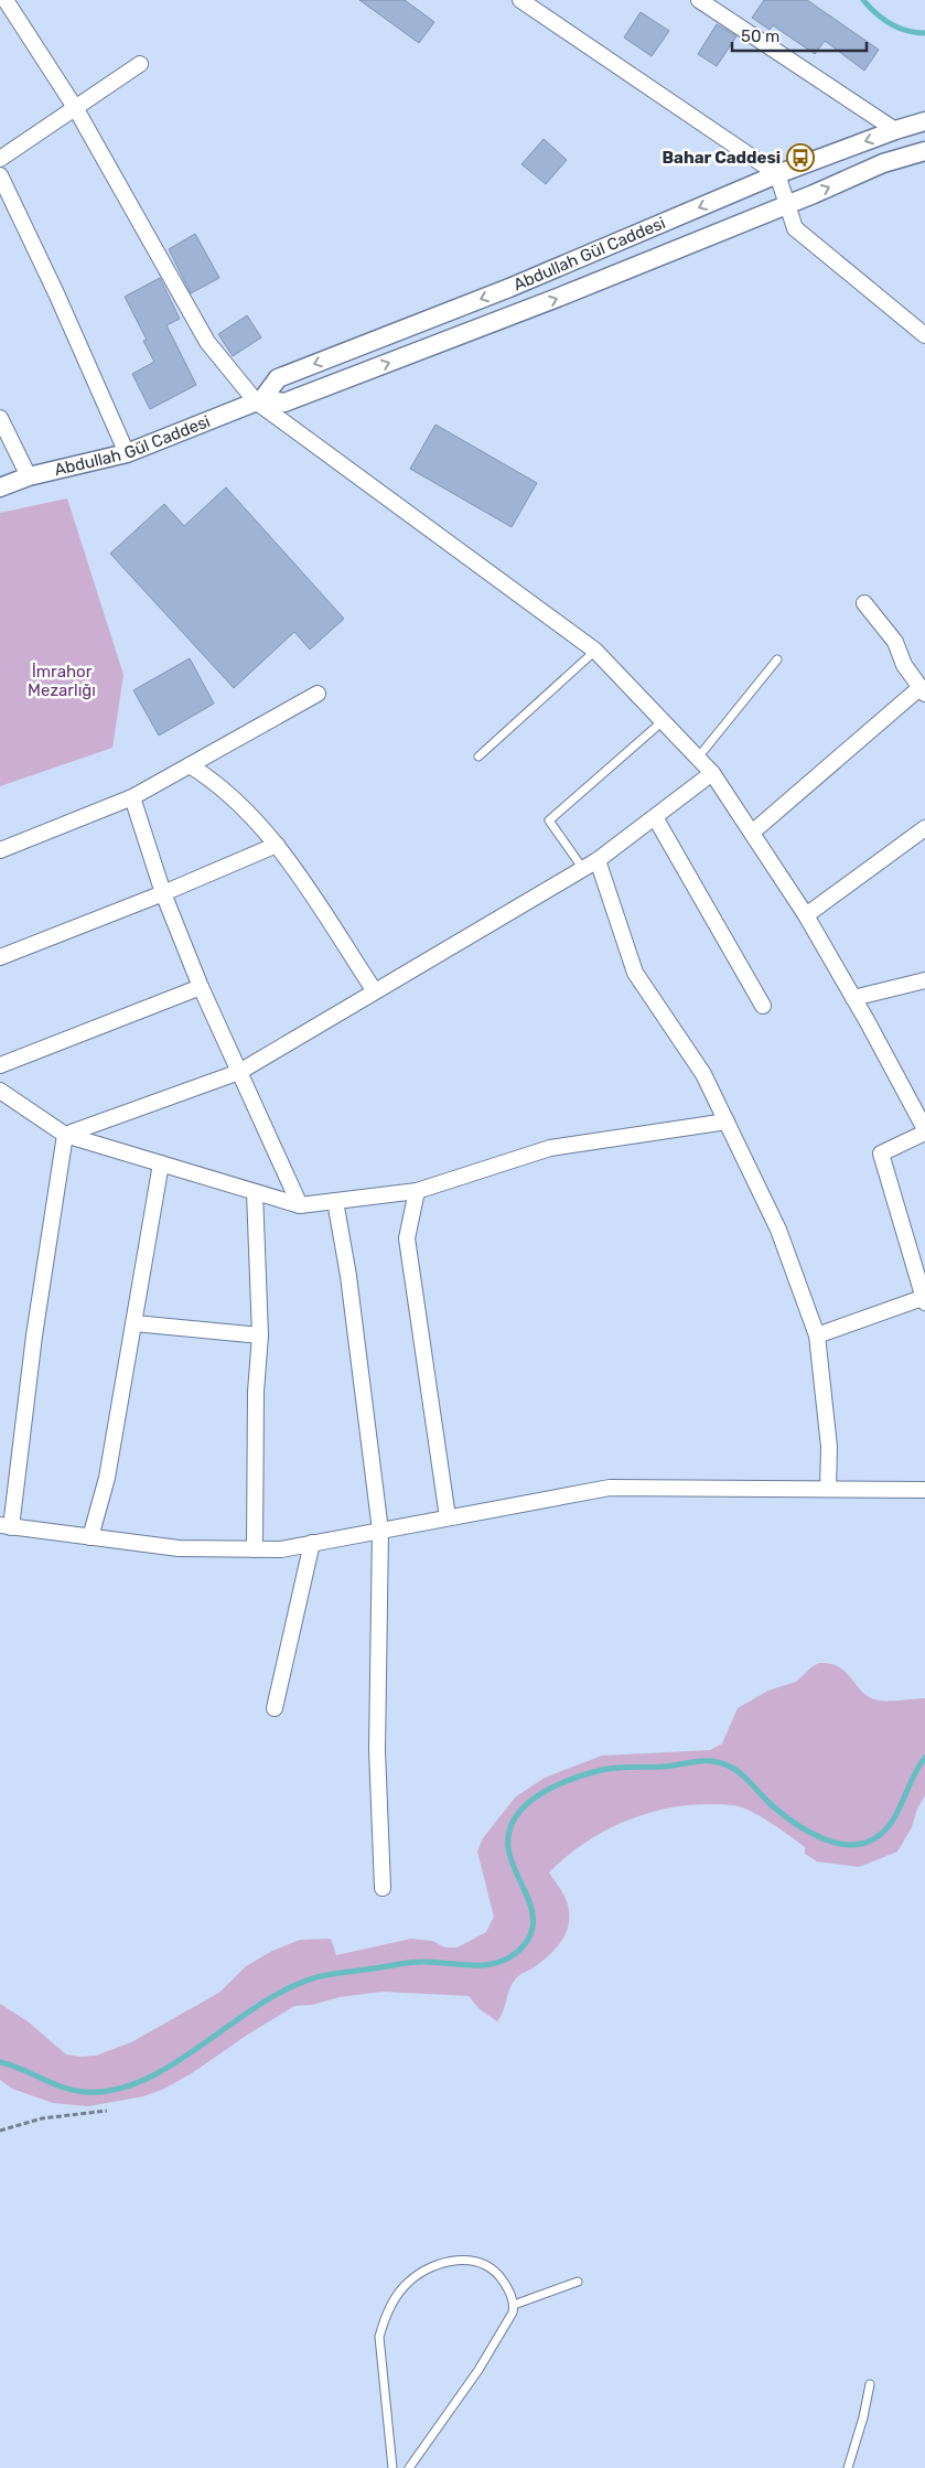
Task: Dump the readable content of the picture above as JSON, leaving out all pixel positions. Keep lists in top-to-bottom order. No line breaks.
{"streets":{"street":["Abdullah Gül Caddesi"]},"parks":["İmrahor Mezarlığı"],"places":{"bus stop":["Bahar Caddesi"]},"scale_bar":"50 m"}
